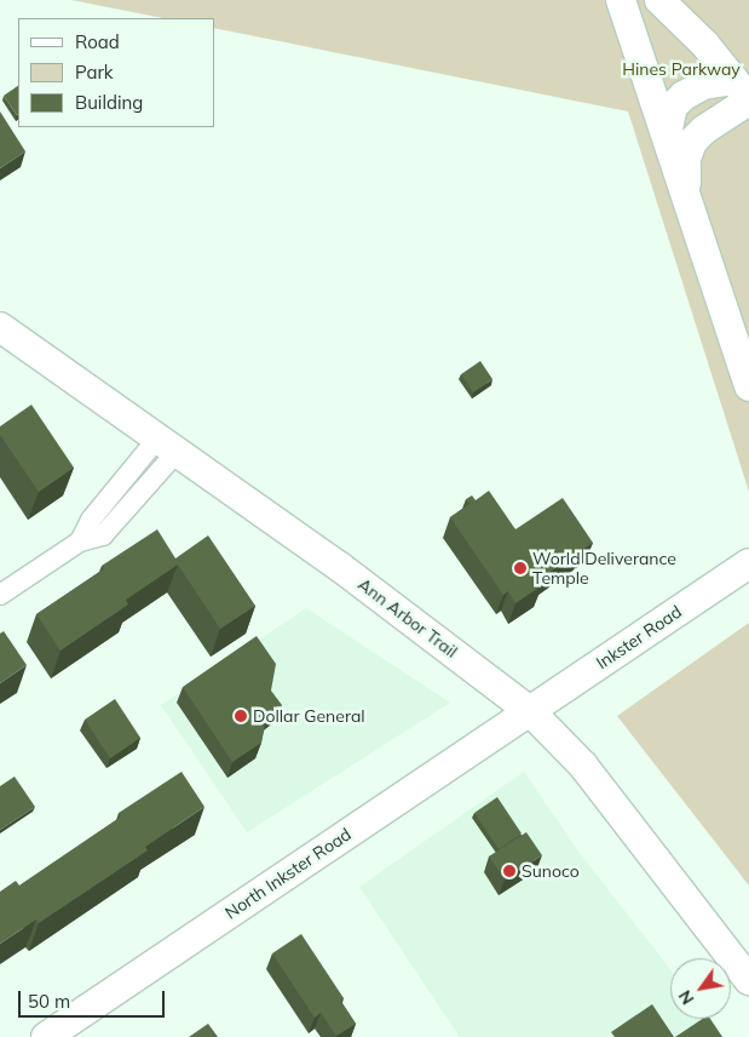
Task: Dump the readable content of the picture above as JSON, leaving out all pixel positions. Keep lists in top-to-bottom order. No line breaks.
{"streets":{"main road":["Ann Arbor Trail","Inkster Road","North Inkster Road"]},"crossings":[["Ann Arbor Trail","Inkster Road"],["Ann Arbor Trail","North Inkster Road"],["Inkster Road","North Inkster Road"]],"parks":["Hines Parkway"],"places":["World Deliverance Temple","Dollar General","Sunoco"],"legend":["Road","Park","Building"],"scale_bar":"50 m","north":"bottom left"}
